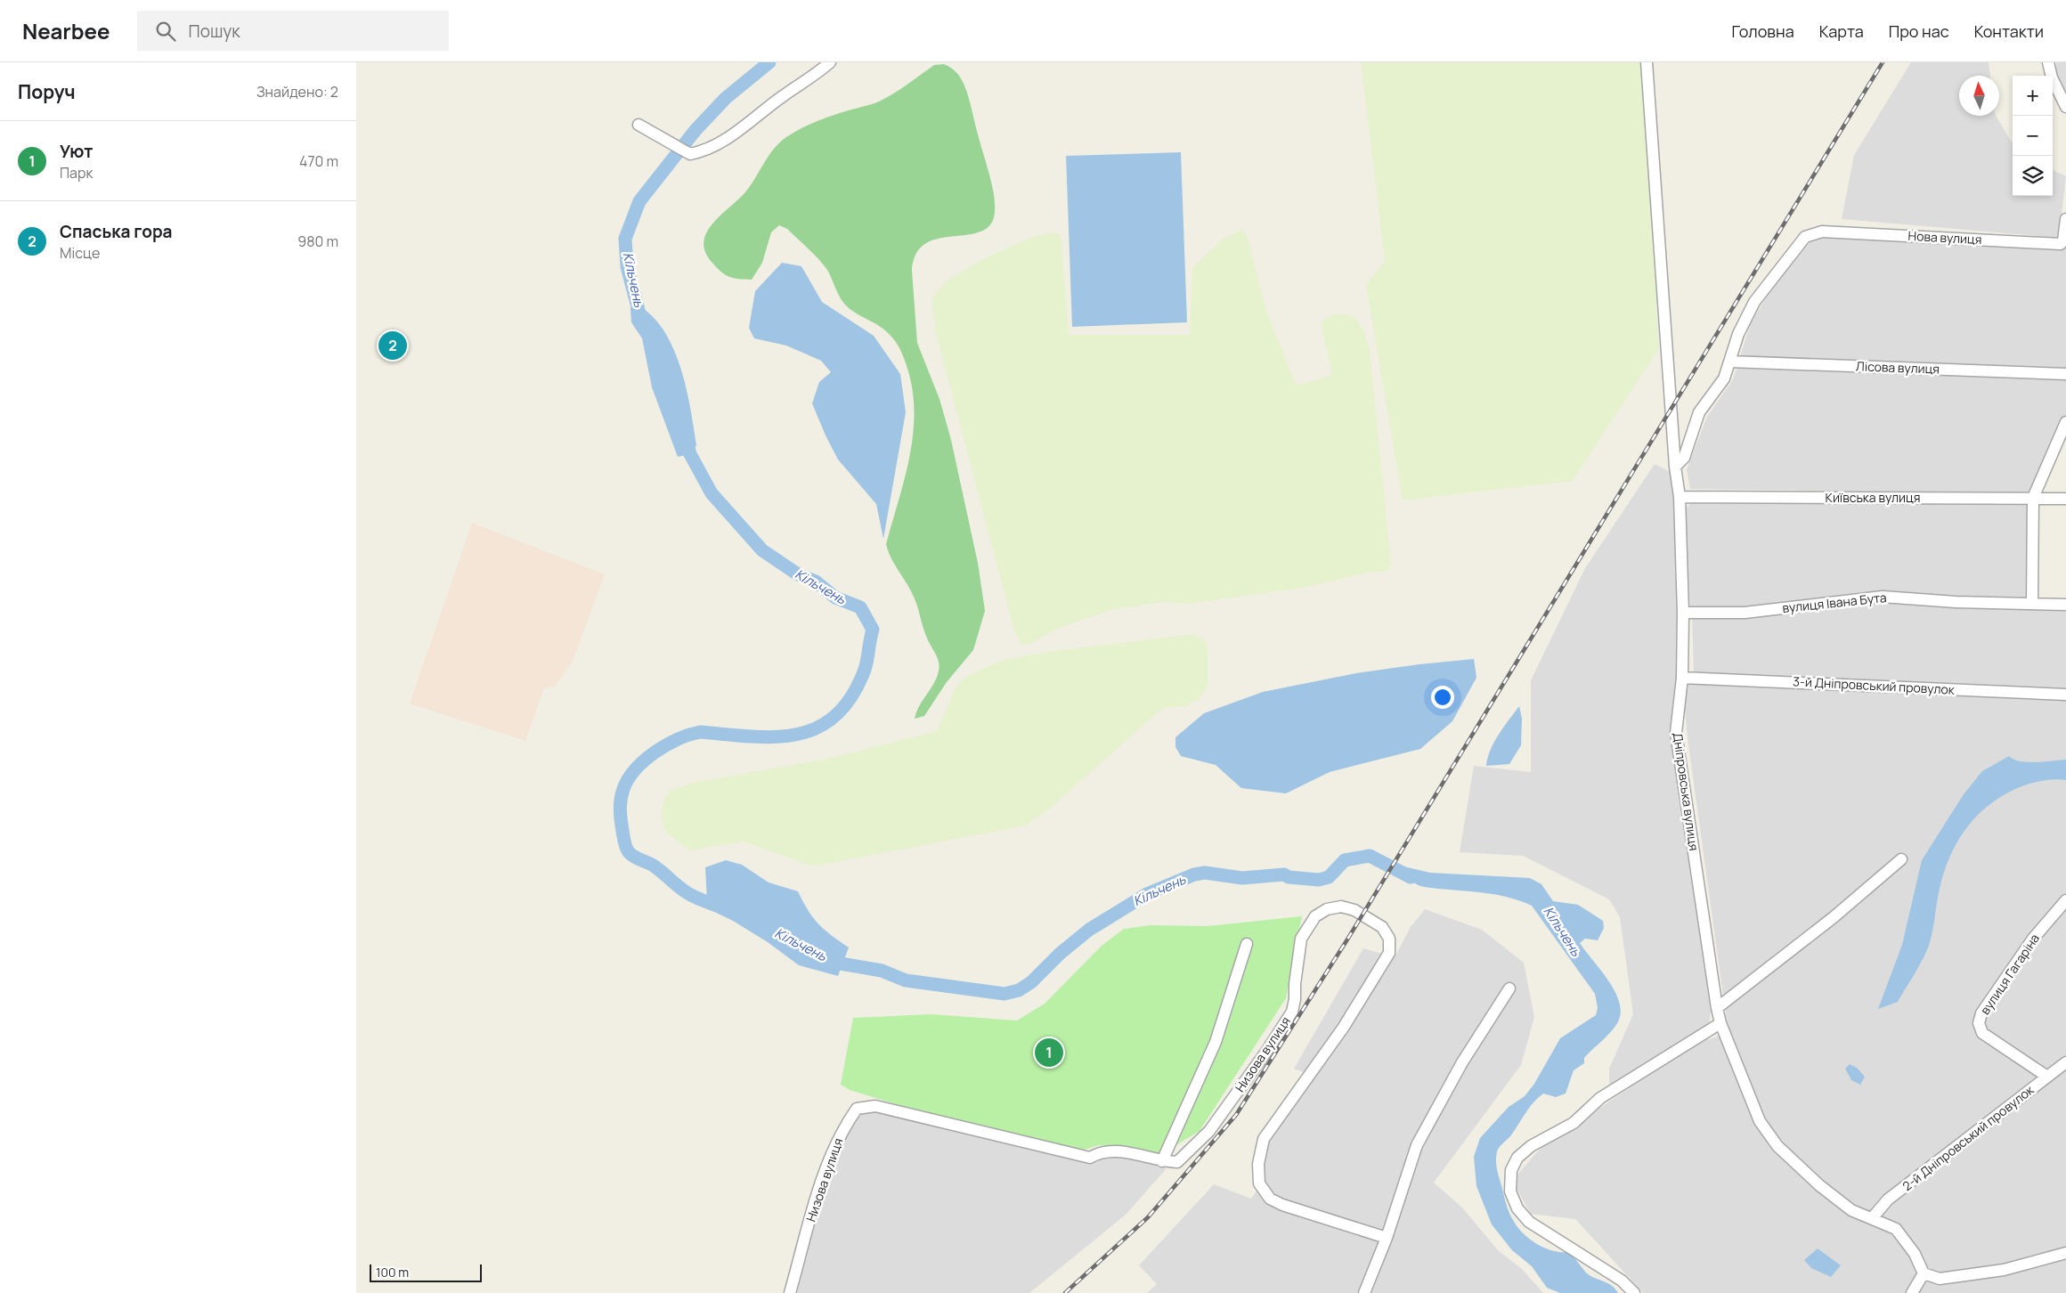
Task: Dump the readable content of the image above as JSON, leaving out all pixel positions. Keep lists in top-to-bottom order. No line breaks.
{"streets":{"street":["Нова вулиця","Лісова вулиця","Київська вулиця","вулиця Івана Бута","3-й Дніпровський провулок","Дніпровська вулиця","вулиця Гагаріна","Низова вулиця","2-й Дніпровський провулок"]},"crossings":[["Нова вулиця","Лісова вулиця"],["Київська вулиця","Дніпровська вулиця"],["вулиця Івана Бута","Дніпровська вулиця"],["3-й Дніпровський провулок","Дніпровська вулиця"],["Дніпровська вулиця","2-й Дніпровський провулок"],["вулиця Гагаріна","2-й Дніпровський провулок"]],"water":["Кільчень"],"scale_bar":"100 m","north":"top","page":{"header":"Nearbee","search":"Пошук","nav":["Головна","Карта","Про нас","Контакти"],"heading":["Поруч","Знайдено: 2"],"map_buttons":["+","−"],"list":[{"mark":"1","name":"Уют","note":"Парк","value":"470 m"},{"mark":"2","name":"Спаська гора","note":"Місце","value":"980 m"}],"pins":["2","1"],"scale":"100 m"}}
